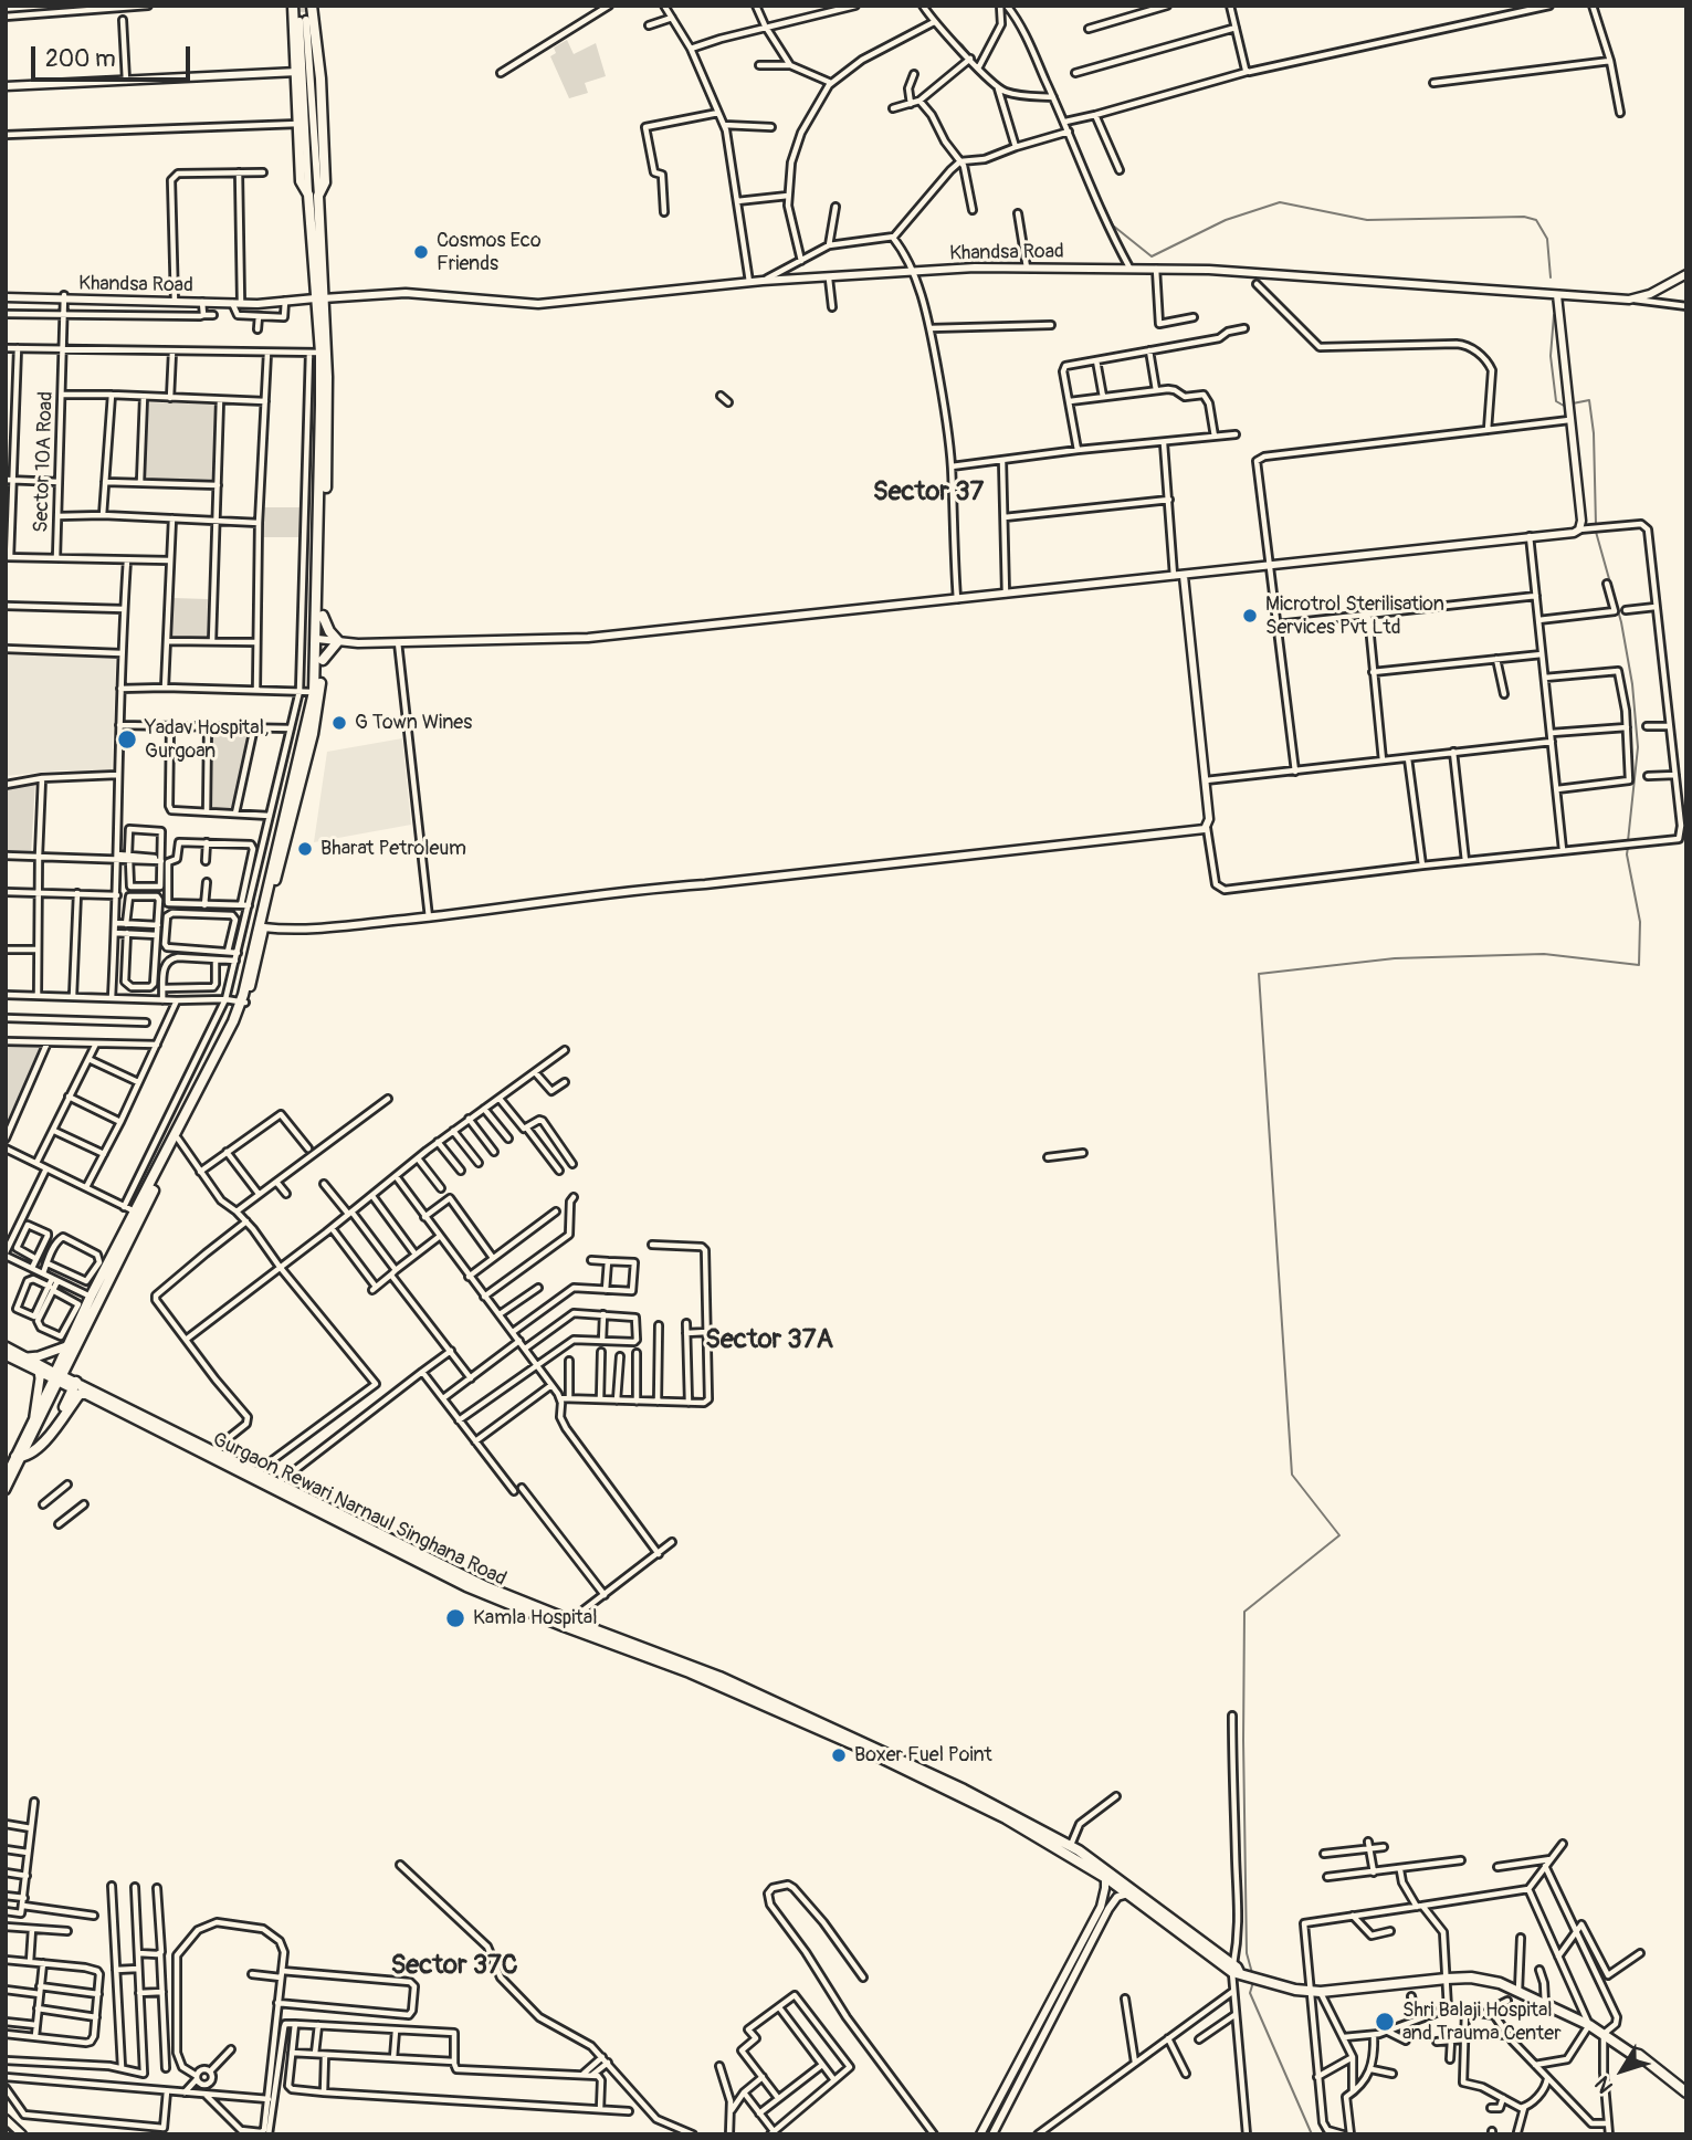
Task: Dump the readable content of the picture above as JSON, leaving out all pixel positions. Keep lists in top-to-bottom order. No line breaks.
{"streets":{"highway":["Gurgaon Rewari Narnaul Singhana Road"],"street":["Khandsa Road","Sector 10A Road"]},"crossings":[["Khandsa Road","Sector 10A Road"]],"districts":["Sector 37","Sector 37A","Sector 37C"],"places":["Cosmos Eco Friends","Microtrol Sterilisation Services Pvt Ltd","G Town Wines","Yadav Hospital, Gurgoan","Bharat Petroleum","Kamla Hospital","Boxer Fuel Point","Shri Balaji Hospital and Trauma Center"],"scale_bar":"200 m","north":"bottom left"}
